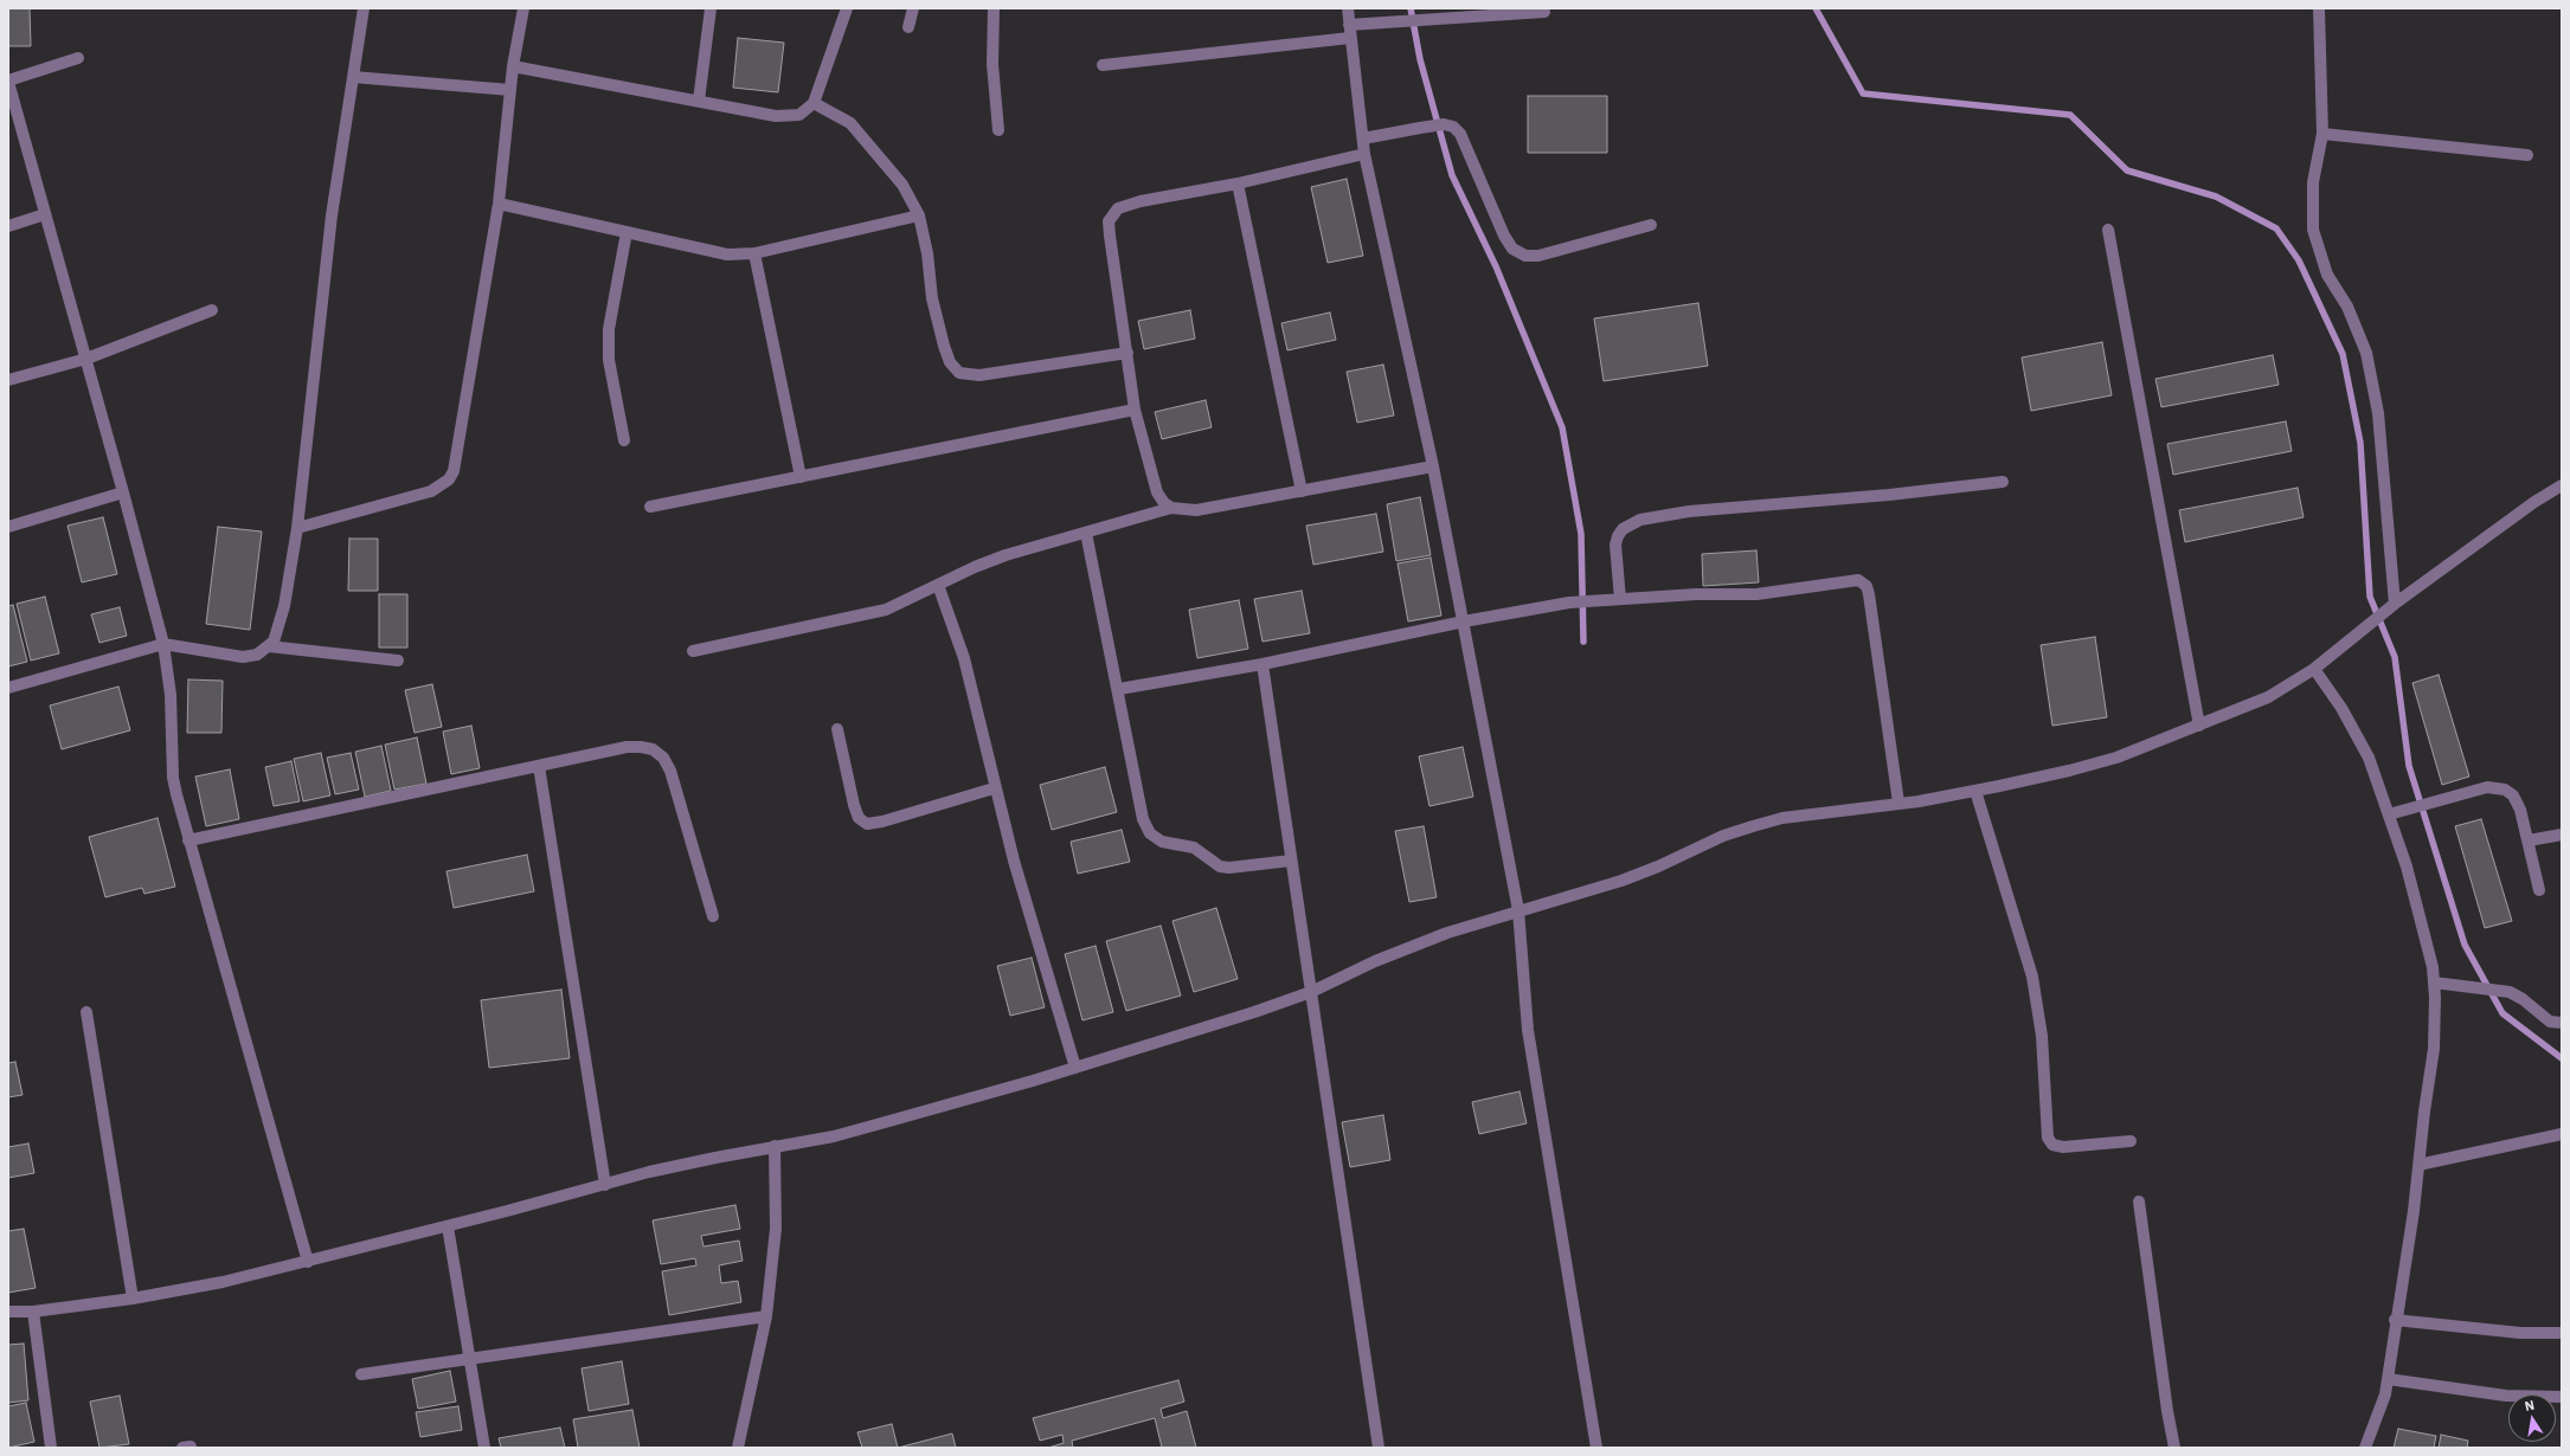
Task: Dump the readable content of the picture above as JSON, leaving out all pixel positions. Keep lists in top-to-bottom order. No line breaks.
{"north":"top"}
